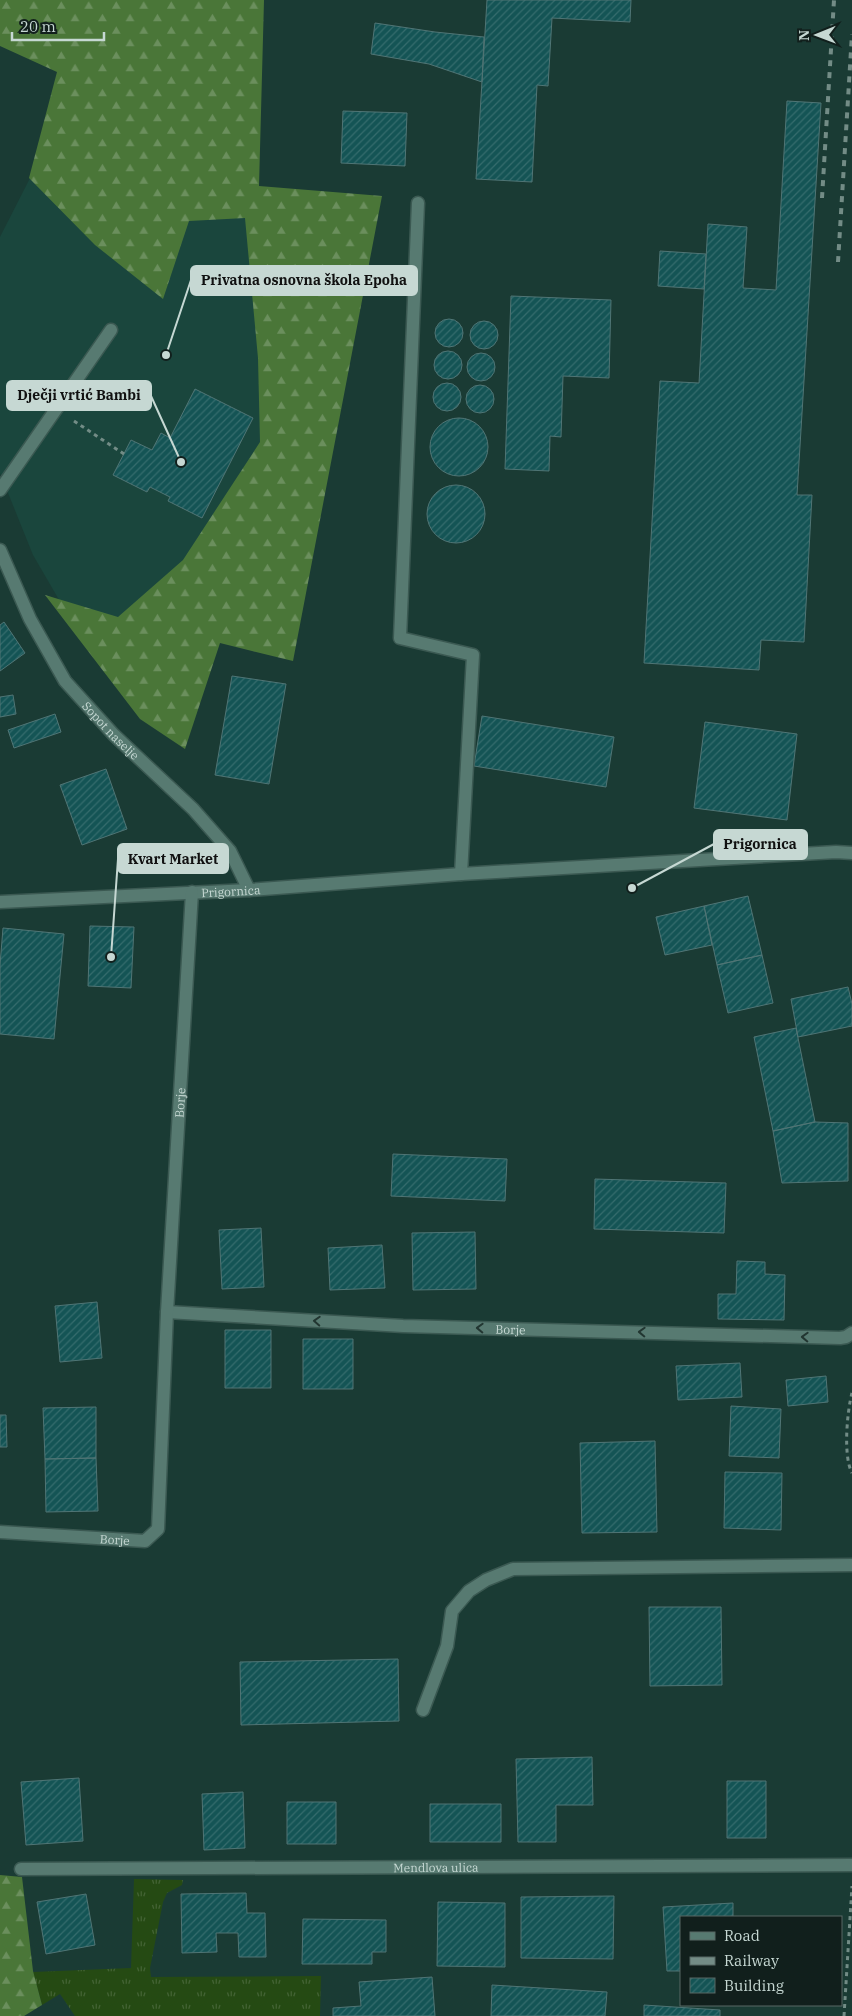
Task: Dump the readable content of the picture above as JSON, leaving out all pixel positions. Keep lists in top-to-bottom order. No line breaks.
{"streets":{"street":["Sopot naselje","Prigornica","Borje","Mendlova ulica"]},"crossings":[["Sopot naselje","Prigornica"],["Prigornica","Borje"]],"one_way":["Borje"],"places":["Privatna osnovna škola Epoha","Dječji vrtić Bambi","Prigornica","Kvart Market"],"legend":["Road","Railway","Building"],"scale_bar":"20 m","north":"left"}
